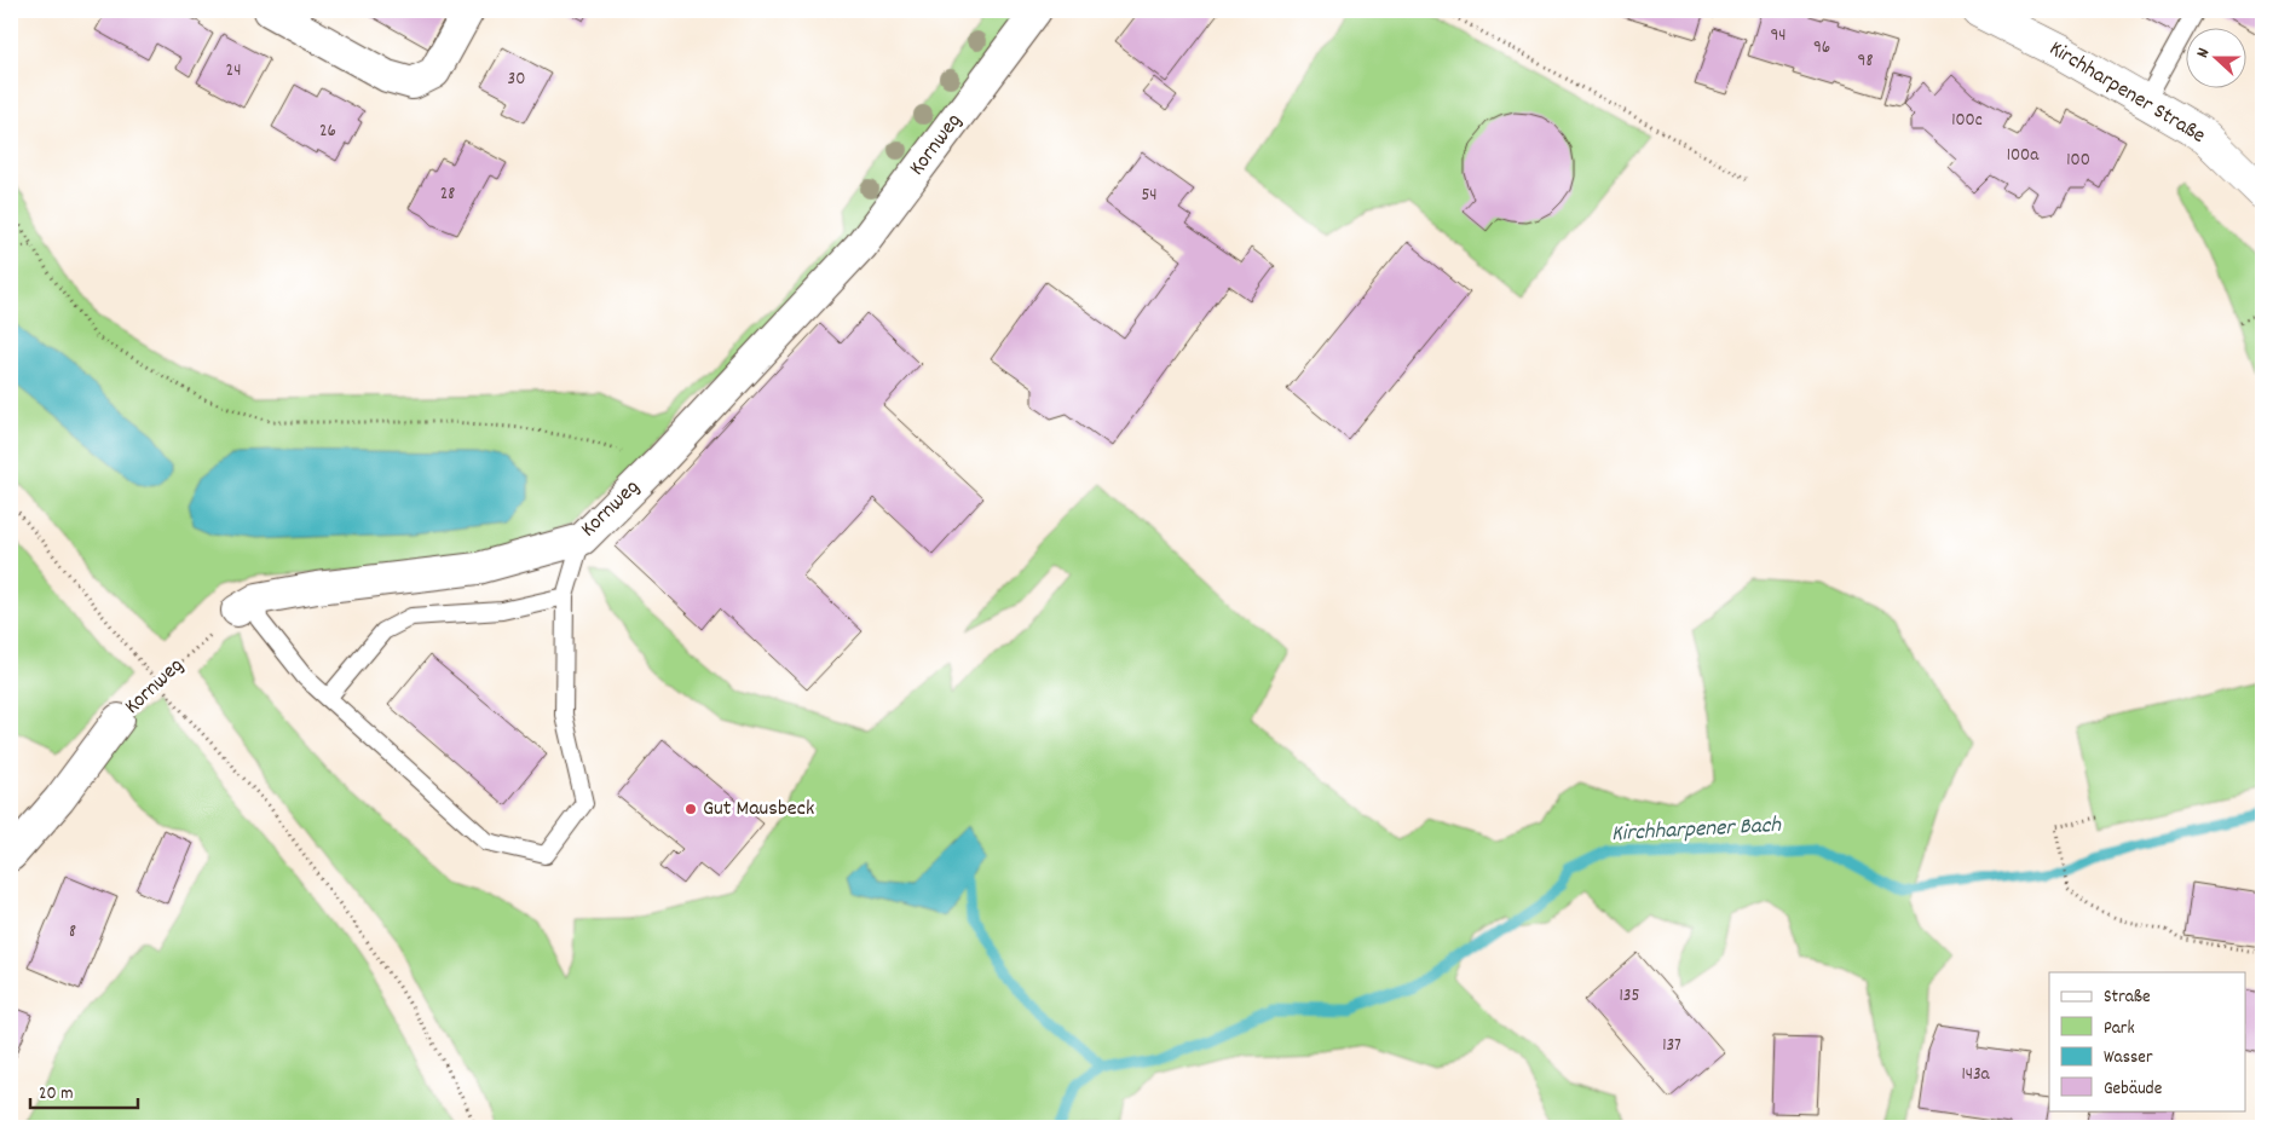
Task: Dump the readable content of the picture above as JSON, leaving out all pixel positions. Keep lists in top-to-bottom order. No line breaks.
{"streets":{"street":["Kirchharpener Straße","Kornweg"]},"water":["Kirchharpener Bach"],"places":["Gut Mausbeck"],"house_numbers":["94","96","98","24","30","100c","26","100a","100","28","54","8","135","137","143a"],"legend":["Straße","Park","Wasser","Gebäude"],"scale_bar":"20 m","north":"left"}
